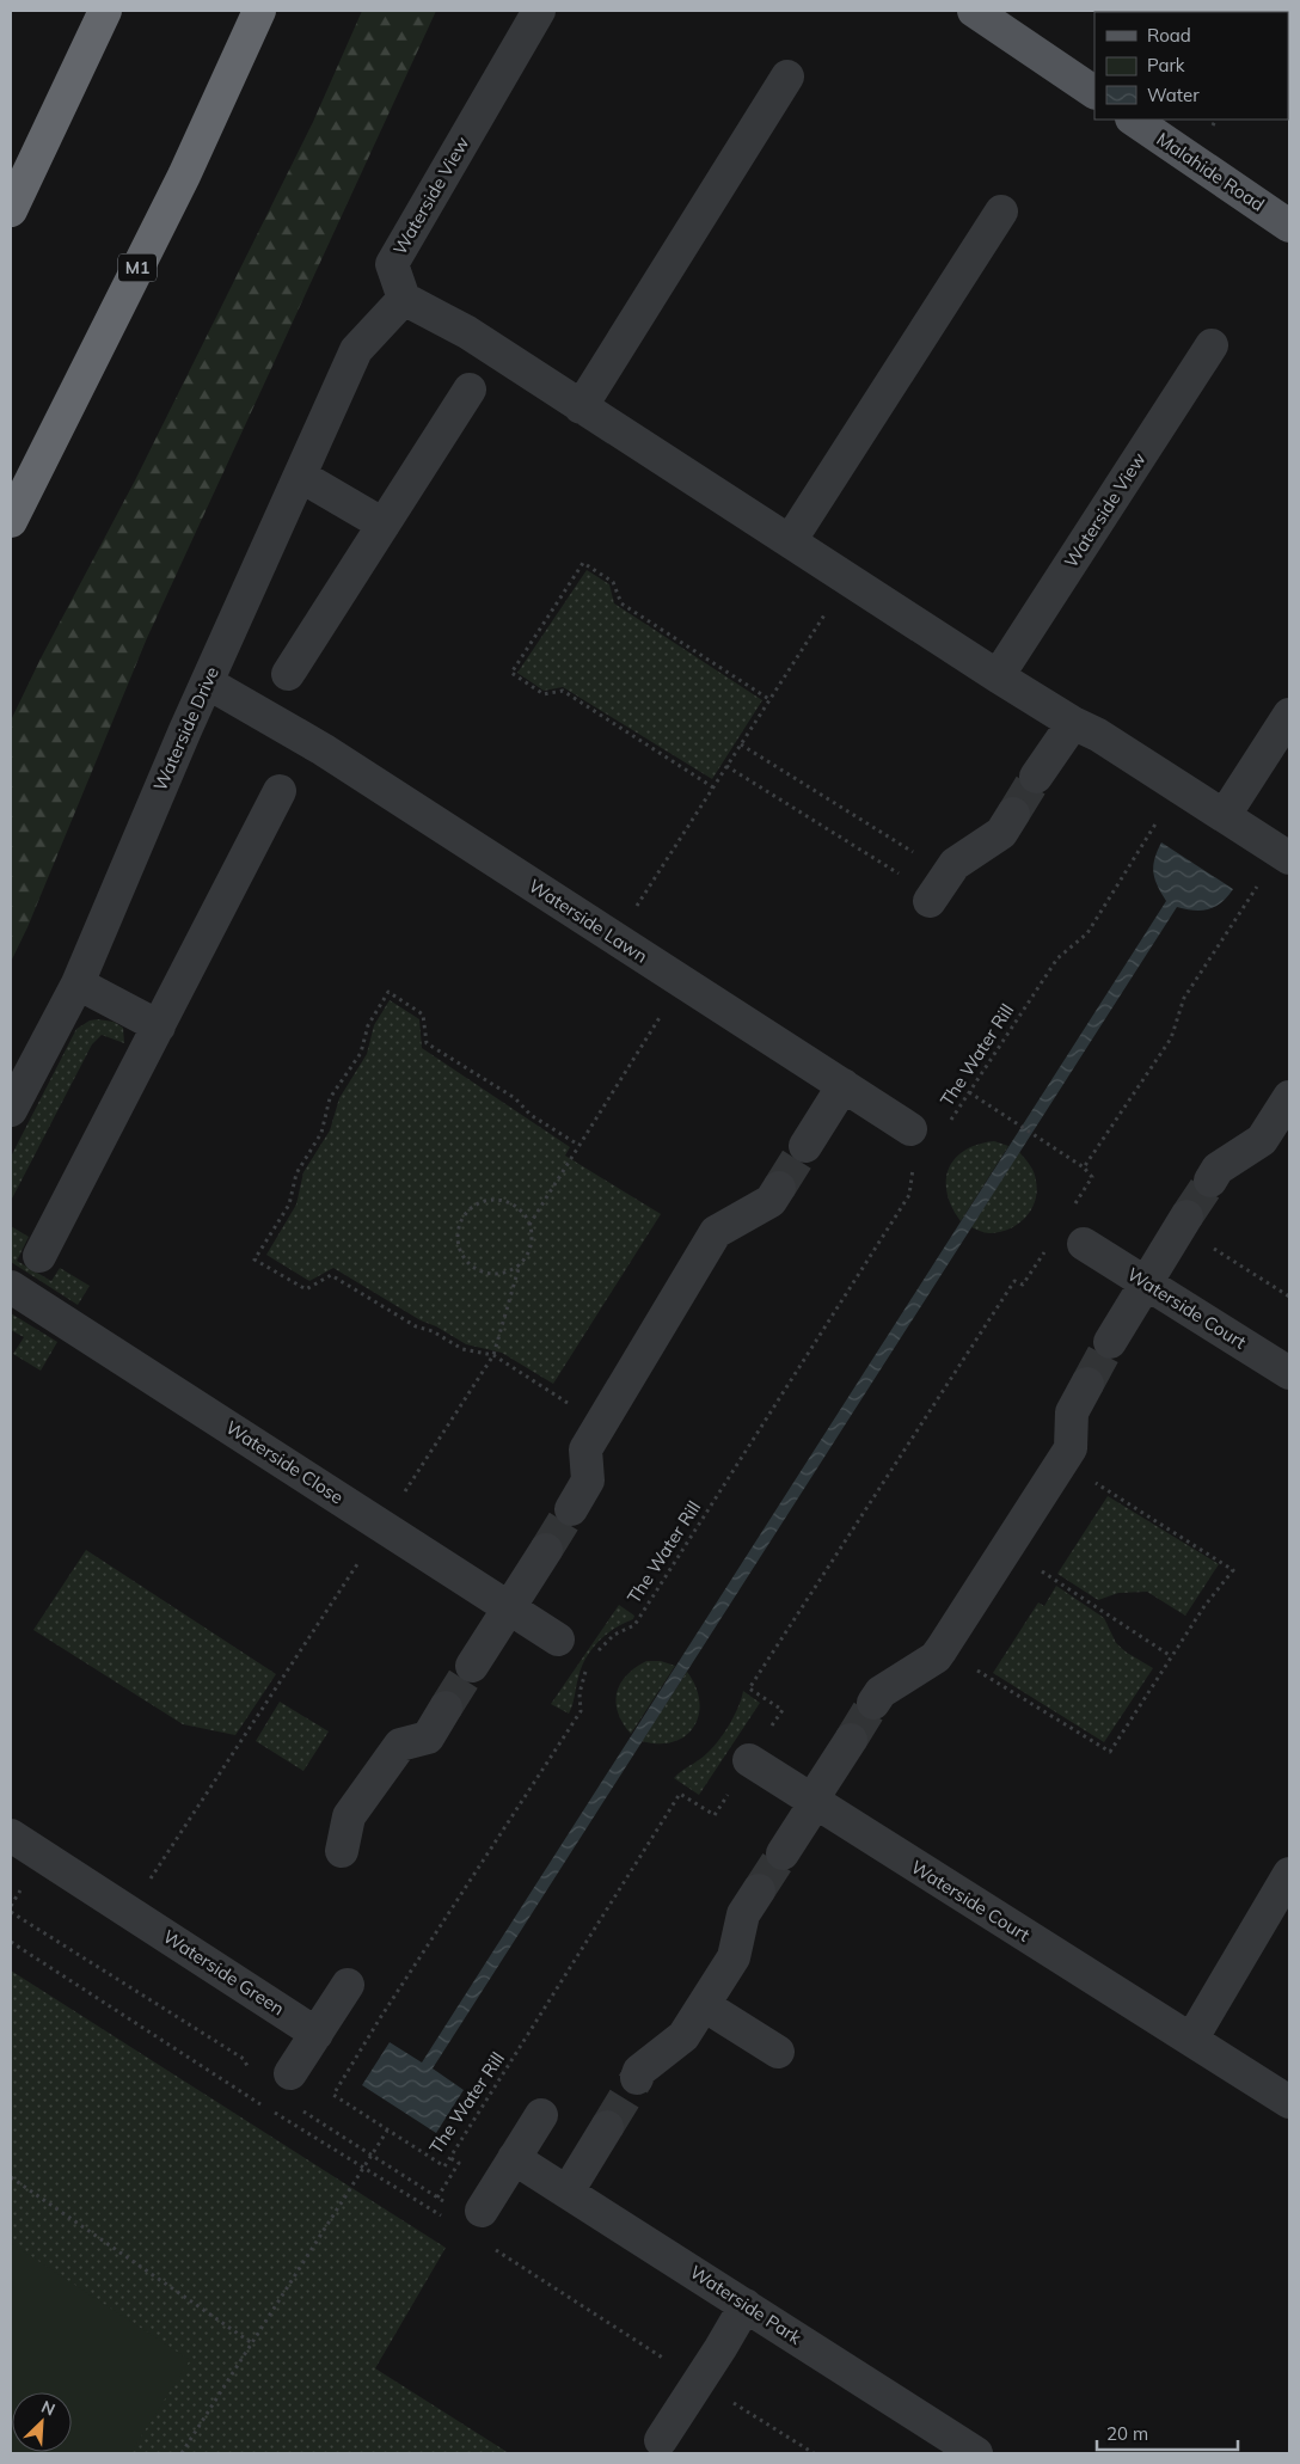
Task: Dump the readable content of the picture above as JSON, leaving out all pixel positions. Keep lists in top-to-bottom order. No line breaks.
{"streets":{"highway":["M1"],"main road":["Malahide Road"],"street":["Waterside View","Waterside Drive","Waterside Lawn","Waterside Court","Waterside Close","Waterside Green","Waterside Park"],"path":["The Water Rill"]},"crossings":[["Waterside View","Waterside Drive"],["Waterside Drive","Waterside Lawn"],["The Water Rill","Waterside Court"]],"legend":["Road","Park","Water"],"scale_bar":"20 m","north":"top right"}
